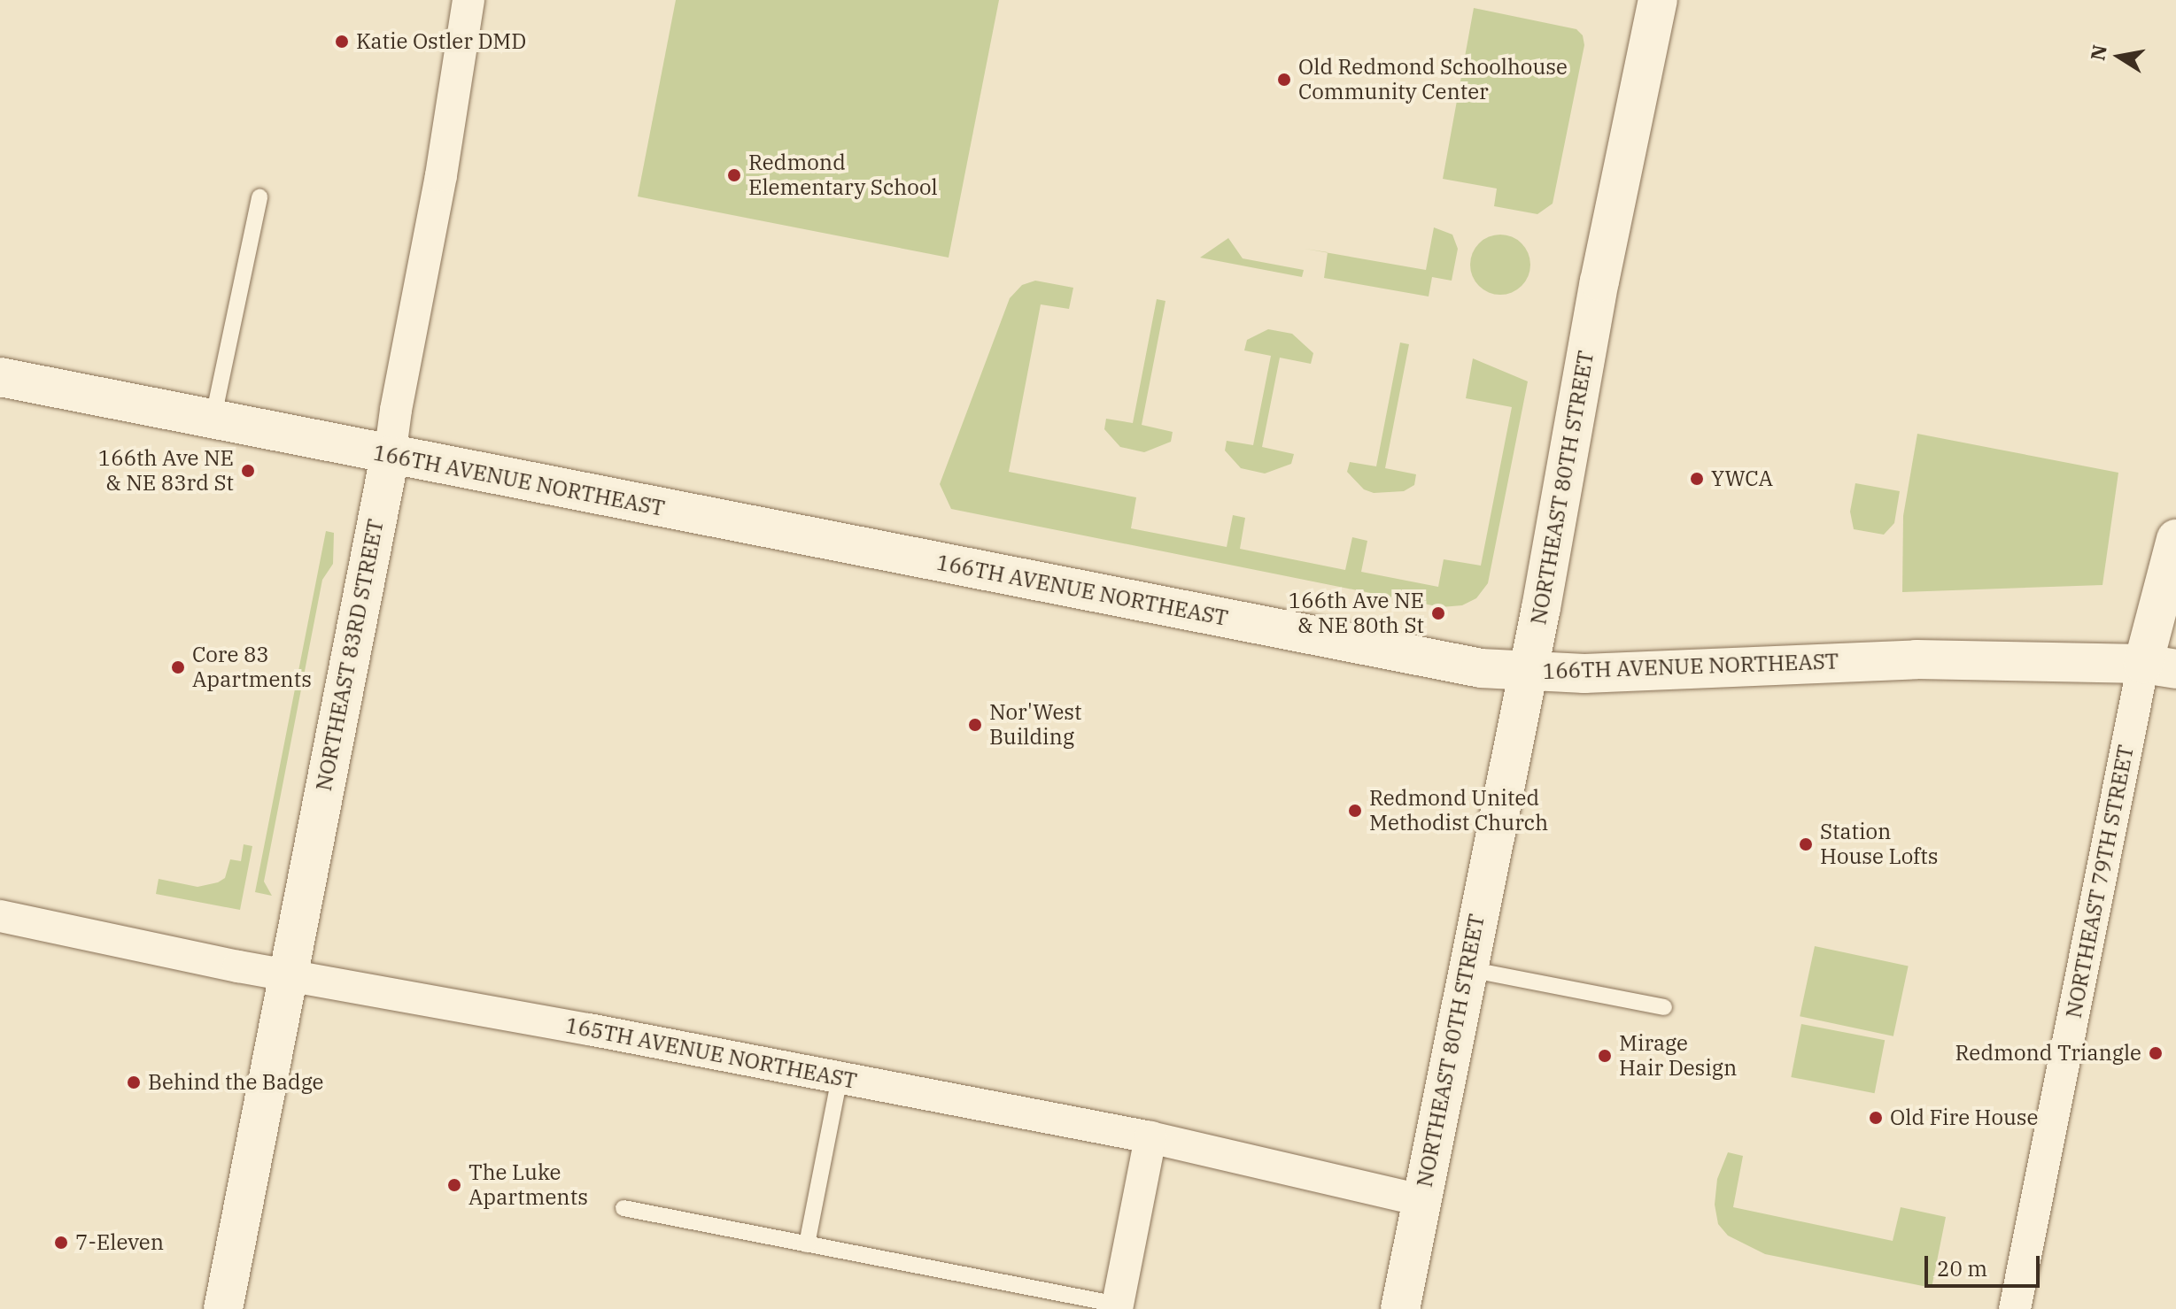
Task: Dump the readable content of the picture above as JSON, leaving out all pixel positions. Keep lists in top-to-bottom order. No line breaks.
{"streets":{"street":["166TH AVENUE NORTHEAST","NORTHEAST 80TH STREET","NORTHEAST 83RD STREET","NORTHEAST 79TH STREET","165TH AVENUE NORTHEAST"]},"crossings":[["166TH AVENUE NORTHEAST","NORTHEAST 80TH STREET"],["166TH AVENUE NORTHEAST","NORTHEAST 83RD STREET"],["166TH AVENUE NORTHEAST","NORTHEAST 79TH STREET"],["NORTHEAST 80TH STREET","165TH AVENUE NORTHEAST"],["NORTHEAST 83RD STREET","165TH AVENUE NORTHEAST"]],"places":["Katie Ostler DMD","Old Redmond Schoolhouse Community Center","Redmond Elementary School","166th Ave NE & NE 83rd St","YWCA","166th Ave NE & NE 80th St","Core 83 Apartments","Nor'West Building","Redmond United Methodist Church","Station House Lofts","Redmond Triangle","Mirage Hair Design","Behind the Badge","Old Fire House","The Luke Apartments","7-Eleven"],"scale_bar":"20 m","north":"left"}
